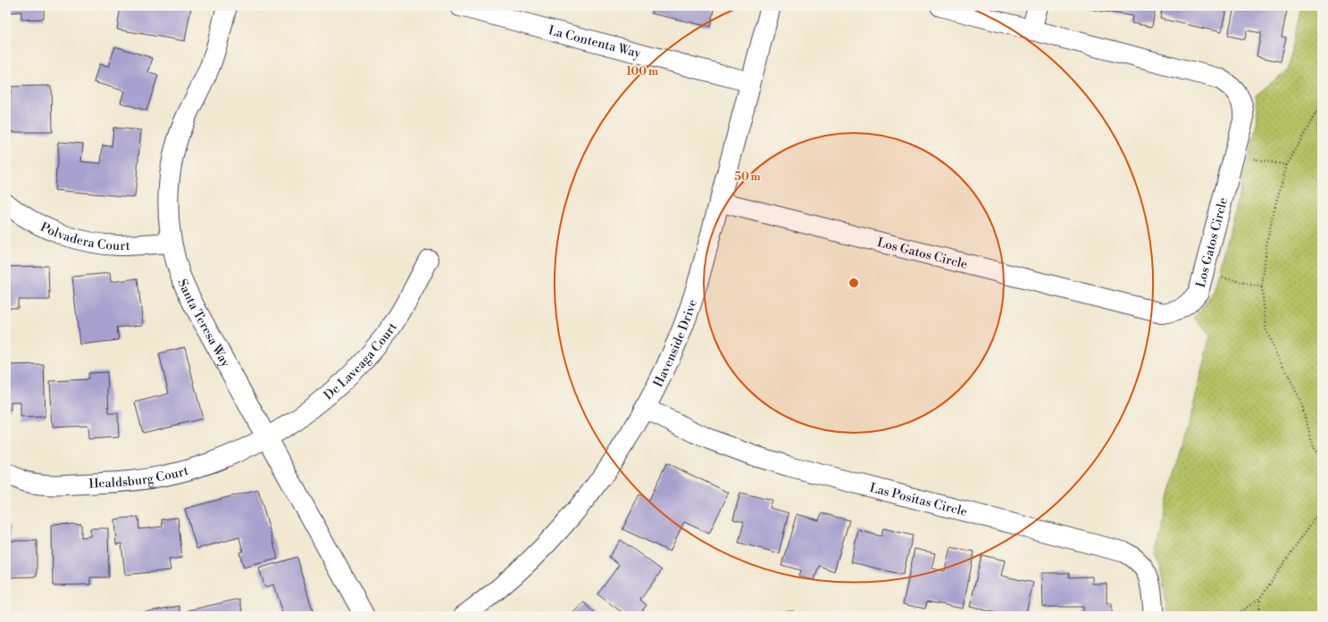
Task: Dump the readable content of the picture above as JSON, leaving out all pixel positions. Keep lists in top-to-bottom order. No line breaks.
{"streets":{"street":["La Contenta Way","Polvadera Court","Los Gatos Circle","Santa Teresa Way","Havenside Drive","De Laveaga Court","Healdsburg Court","Las Positas Circle"]},"crossings":[["La Contenta Way","Havenside Drive"],["Polvadera Court","Santa Teresa Way"],["Los Gatos Circle","Havenside Drive"],["Santa Teresa Way","De Laveaga Court"],["Santa Teresa Way","Healdsburg Court"],["Havenside Drive","Las Positas Circle"],["De Laveaga Court","Healdsburg Court"]],"rings":["100 m","50 m"]}
